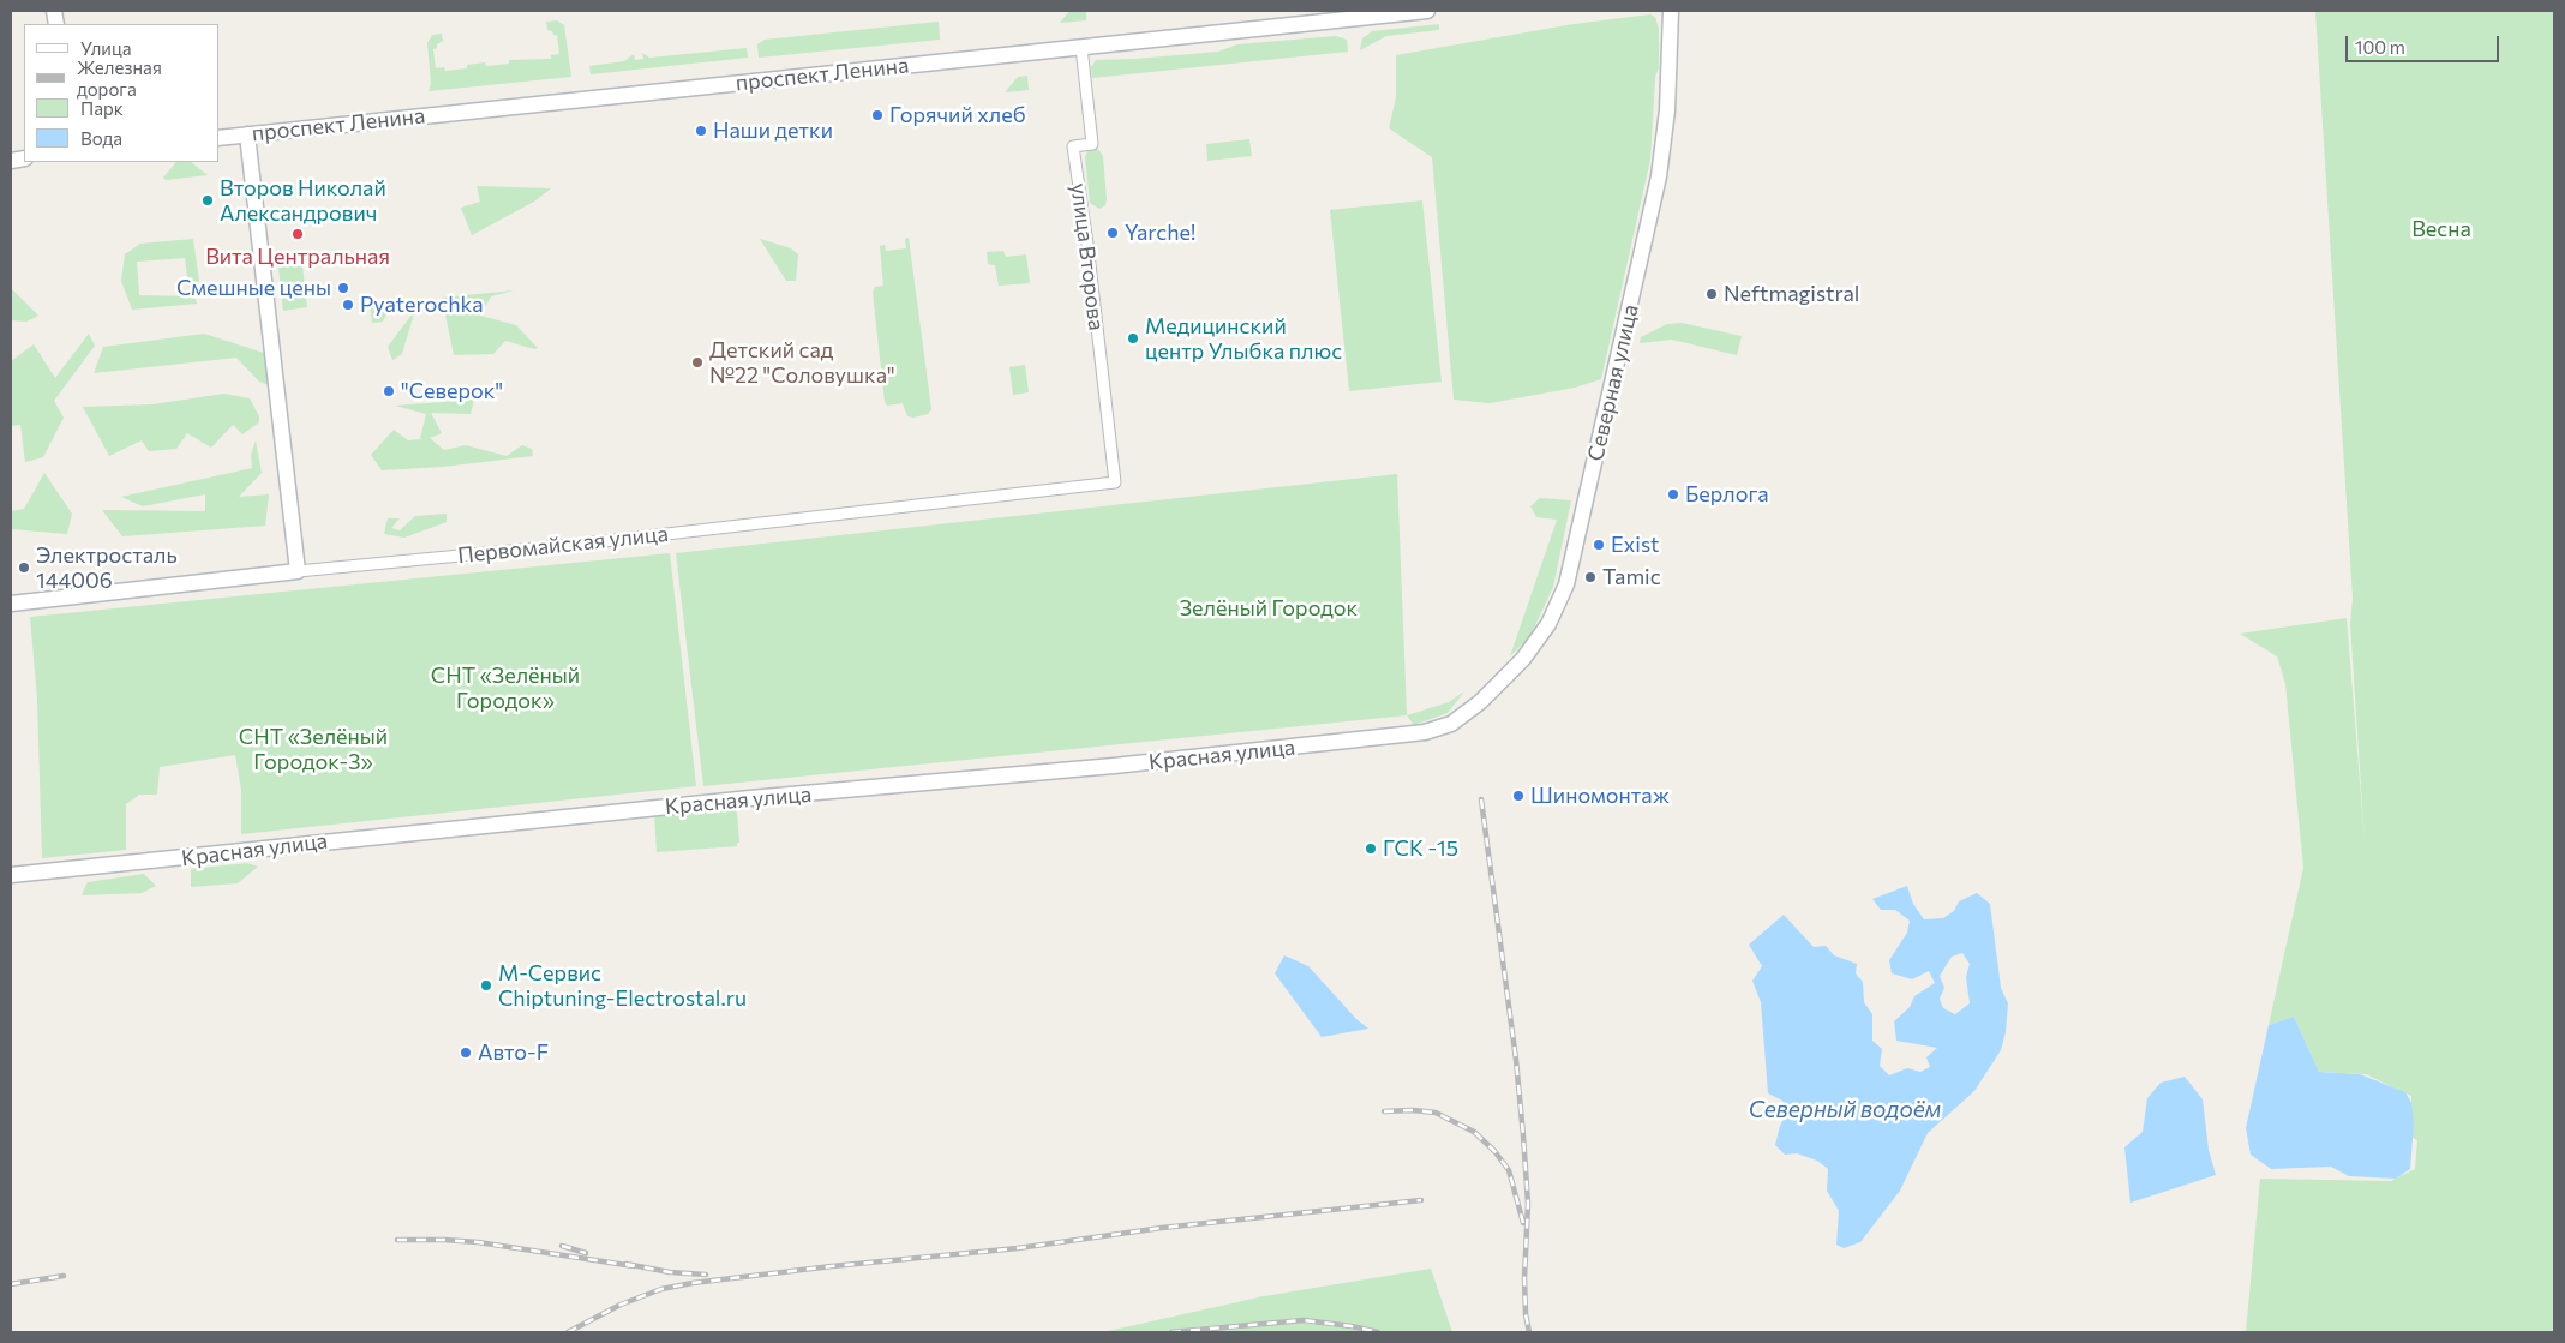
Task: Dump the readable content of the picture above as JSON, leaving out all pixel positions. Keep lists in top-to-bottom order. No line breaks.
{"streets":{"main road":["проспект Ленина","Северная улица","Первомайская улица","Красная улица"],"street":["улица Второва"]},"crossings":[["проспект Ленина","улица Второва"],["улица Второва","Первомайская улица"],["Северная улица","Красная улица"]],"water":["Северный водоём"],"parks":["Весна","Зелёный Городок","СНТ «Зелёный Городок»","СНТ «Зелёный Городок-3»"],"places":["Горячий хлеб","Наши детки","Второв Николай Александрович","Yarche!","Вита Центральная","Смешные цены","Neftmagistral","Pyaterochka","Медицинский центр Улыбка плюс","Детский сад №22 \"Соловушка\"","\"Северок\"","Берлога","Exist","Электросталь 144006","Tamic","Шиномонтаж","ГСК -15","M-Сервис Chiptuning-Electrostal.ru","Авто-F"],"legend":["Улица","Железная дорога","Парк","Вода"],"scale_bar":"100 m"}
